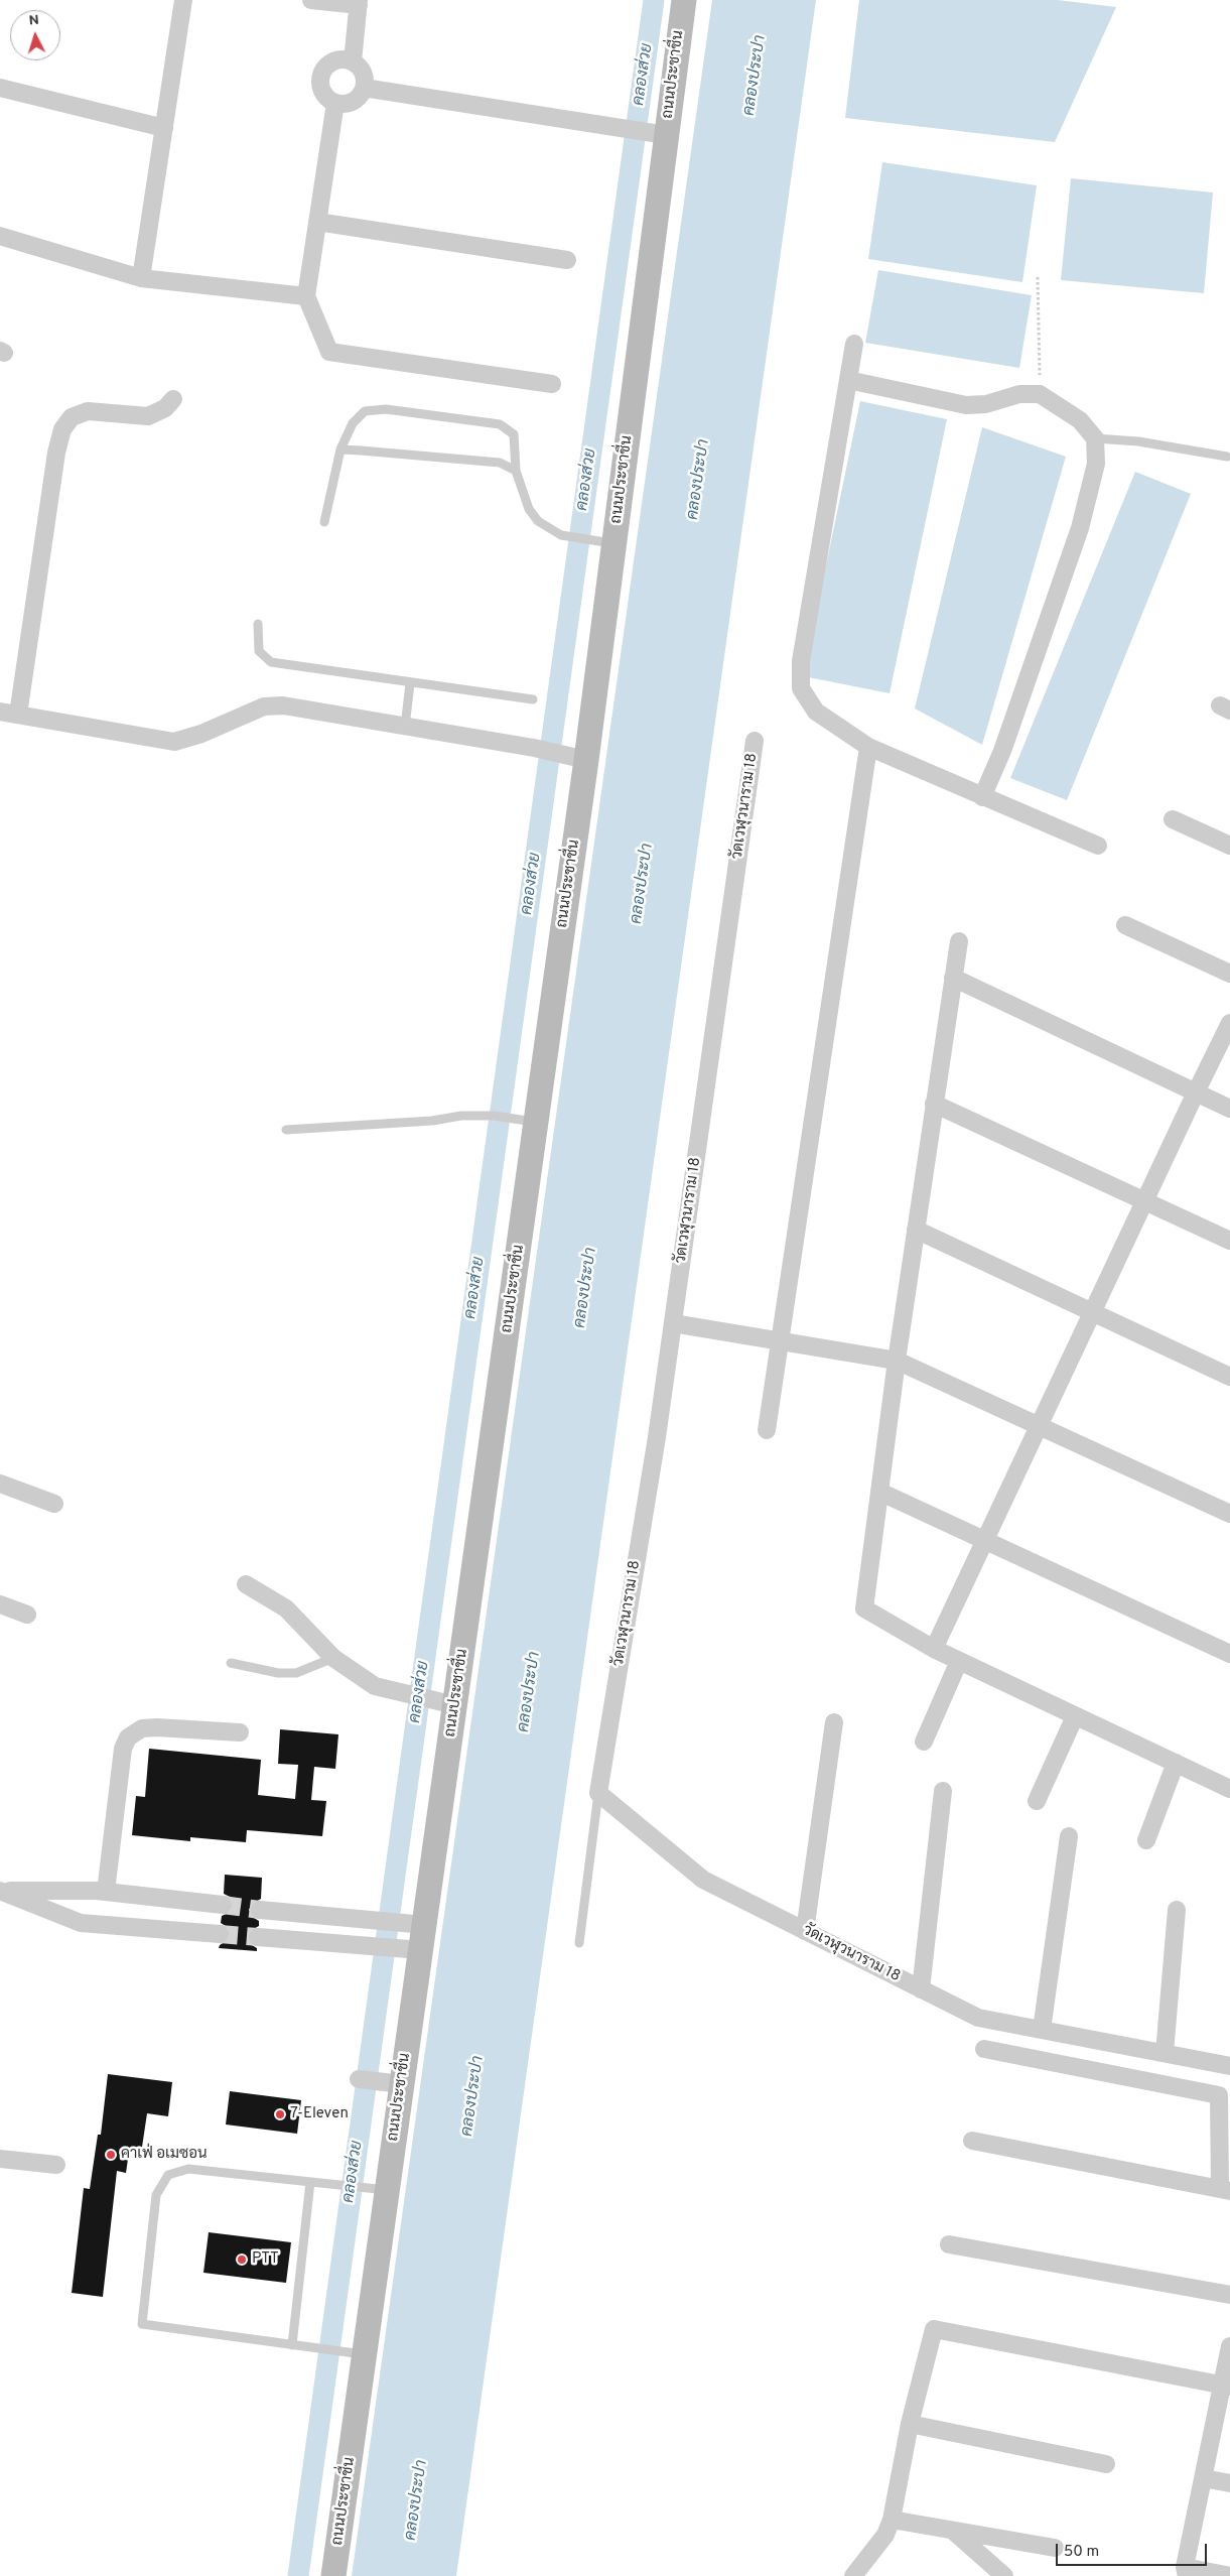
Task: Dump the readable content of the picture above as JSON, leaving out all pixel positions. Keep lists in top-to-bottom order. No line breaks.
{"streets":{"street":["ถนนประชาชื่น","วัดเวฬุวนาราม 18"]},"water":["คลองส่วย","คลองประปา"],"places":["7-Eleven","คาเฟ่ อเมซอน","PTT"],"scale_bar":"50 m","north":"top"}
